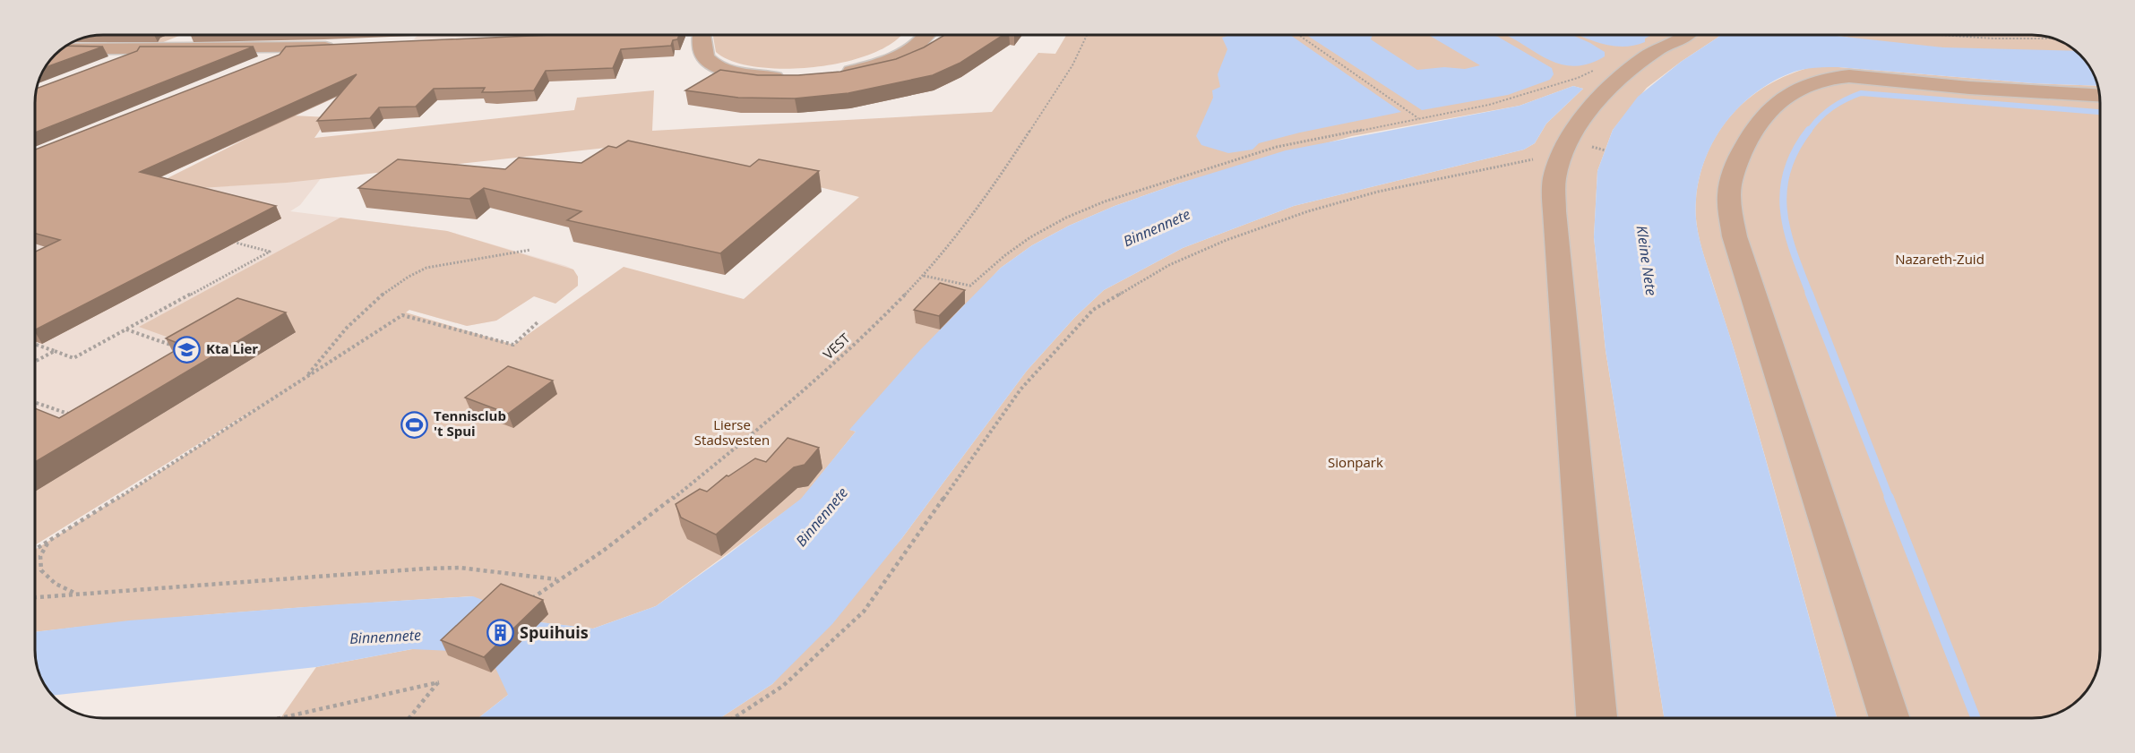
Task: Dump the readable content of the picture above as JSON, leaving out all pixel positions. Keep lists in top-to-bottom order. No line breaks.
{"streets":{"path":["VEST"]},"water":["Binnennete","Kleine Nete"],"parks":["Nazareth-Zuid","Lierse Stadsvesten","Sionpark"],"places":{"school or university":["Kta Lier"],"sports":["Tennisclub 't Spui"],"building":["Spuihuis"]}}
